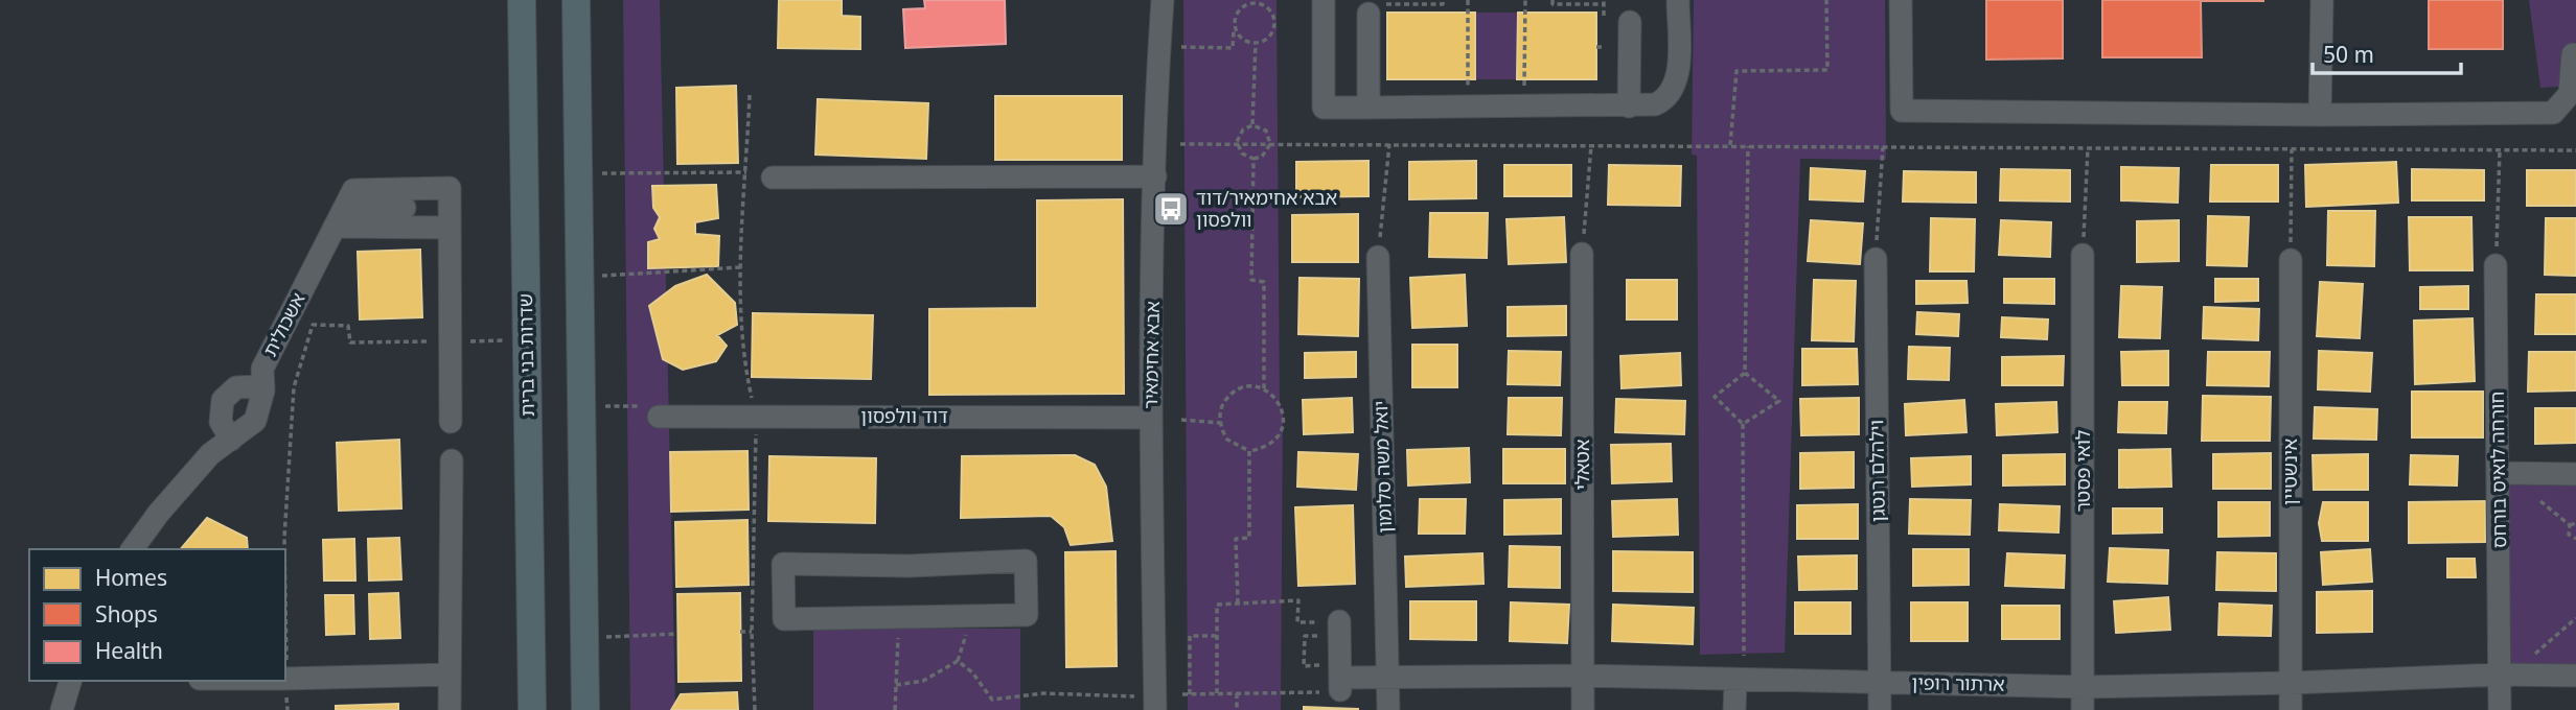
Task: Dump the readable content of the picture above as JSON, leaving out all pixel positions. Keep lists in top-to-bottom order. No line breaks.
{"streets":{"main road":["שדרות בני ברית"],"street":["אשכולית","אבא אחימאיר","דוד וולפסון","אטאלי","יואל משה סלומון","חורחה לואיס בורחס","וילהלם רנטגן","לואי פסטר","אינשטיין","ארתור רופין"]},"crossings":[["אבא אחימאיר","דוד וולפסון"],["אטאלי","ארתור רופין"],["יואל משה סלומון","ארתור רופין"],["חורחה לואיס בורחס","ארתור רופין"],["וילהלם רנטגן","ארתור רופין"],["לואי פסטר","ארתור רופין"],["אינשטיין","ארתור רופין"]],"places":{"bus stop":["אבא אחימאיר/דוד וולפסון"]},"legend":["Homes","Shops","Health"],"scale_bar":"50 m"}
